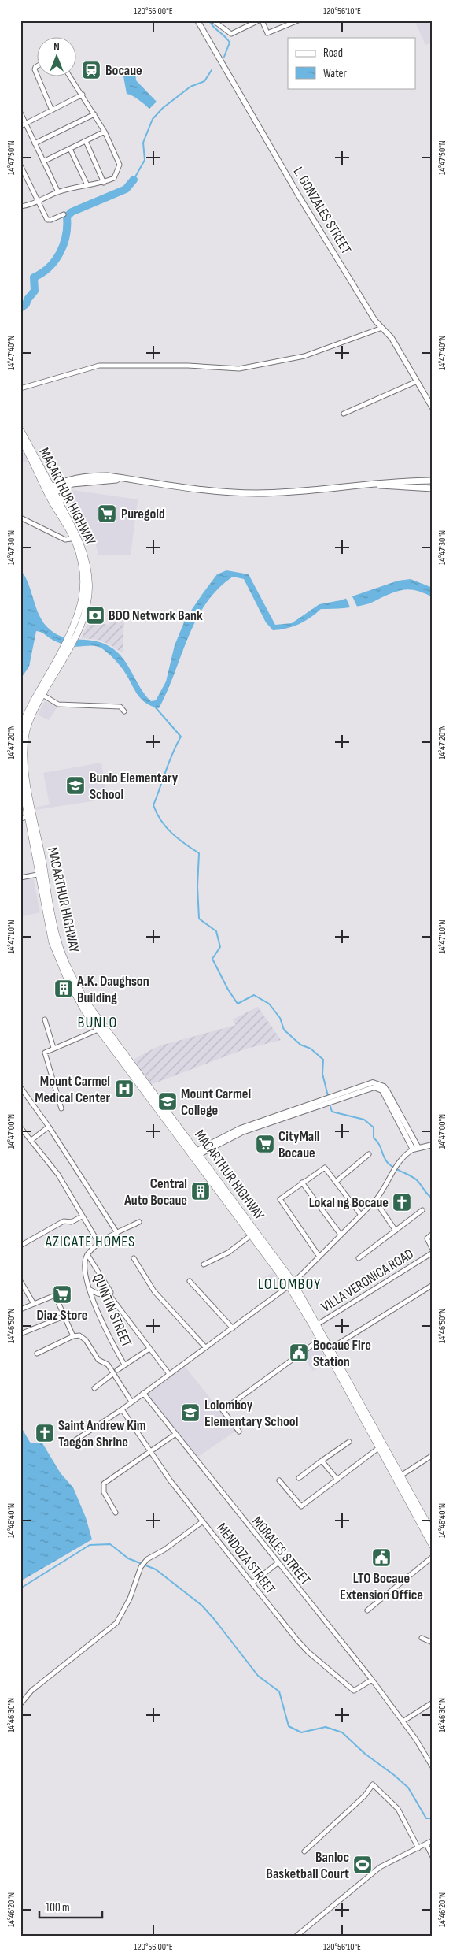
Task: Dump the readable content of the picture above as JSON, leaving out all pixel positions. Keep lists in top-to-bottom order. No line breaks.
{"streets":{"highway":["MACARTHUR HIGHWAY"],"street":["L. GONZALES STREET","VILLA VERONICA ROAD","QUINTIN STREET","MORALES STREET","MENDOZA STREET"]},"crossings":[["MACARTHUR HIGHWAY","VILLA VERONICA ROAD"],["MORALES STREET","MENDOZA STREET"]],"districts":["BUNLO","AZICATE HOMES","LOLOMBOY"],"places":{"station":["Bocaue"],"supermarket":["Puregold","CityMall Bocaue","Diaz Store"],"bank":["BDO Network Bank"],"school or university":["Bunlo Elementary School","Mount Carmel College","Lolomboy Elementary School"],"building":["A.K. Daughson Building","Central Auto Bocaue"],"hospital":["Mount Carmel Medical Center"],"church":["Lokal ng Bocaue","Saint Andrew Kim Taegon Shrine"],"public building":["Bocaue Fire Station","LTO Bocaue Extension Office"],"sports":["Banloc Basketball Court"]},"legend":["Road","Water"],"scale_bar":"100 m","north":"top","coordinates":["120°56'00\"E","120°56'10\"E","14°47'50\"N","14°47'40\"N","14°47'30\"N","14°47'20\"N","14°47'10\"N","14°47'00\"N","14°46'50\"N","14°46'40\"N","14°46'30\"N","14°46'20\"N"]}
